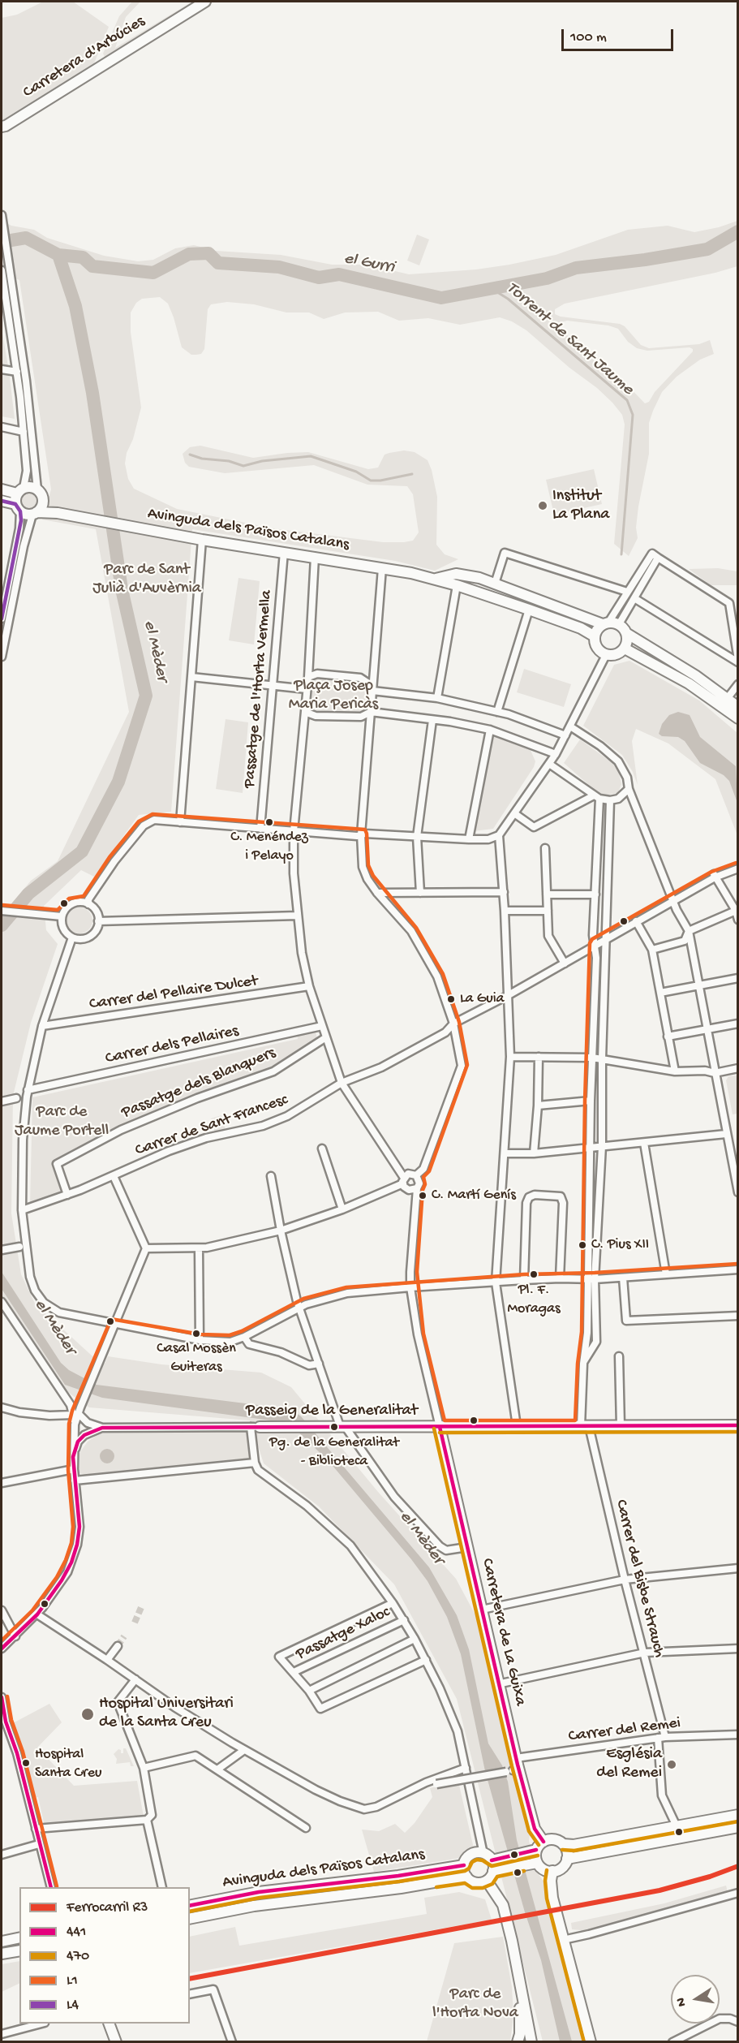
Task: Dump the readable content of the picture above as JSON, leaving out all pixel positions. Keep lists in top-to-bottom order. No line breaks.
{"streets":{"street":["Carretera d'Arbúcies","Avinguda dels Països Catalans","Passatge de l'Horta Vermella","Carrer del Pellaire Dulcet","Carrer dels Pellaires","Passatge dels Blanquers","Carrer de Sant Francesc","Passeig de la Generalitat","Carrer del Bisbe Strauch","Carretera de La Guixa","Passatge Xaloc","Carrer del Remei"]},"crossings":[["Avinguda dels Països Catalans","Passatge de l'Horta Vermella"],["Passatge dels Blanquers","Carrer de Sant Francesc"],["Carrer de Sant Francesc","Carrer del Bisbe Strauch"],["Passeig de la Generalitat","Carrer del Bisbe Strauch"],["Passeig de la Generalitat","Carretera de La Guixa"],["Carrer del Bisbe Strauch","Carrer del Remei"],["Carretera de La Guixa","Carrer del Remei"]],"water":["el Gurri","Torrent de Sant Jaume","el Mèder"],"parks":["Parc de Sant Julià d'Auvèrnia","Plaça Josep Maria Pericàs","Parc de Jaume Portell","Parc de l'Horta Nova"],"places":["Institut La Plana","C. Menéndez i Pelayo","La Guia","C. Martí Genís","C. Pius XII","Pl. F. Moragas","Casal Mossèn Guiteras","Pg. de la Generalitat - Biblioteca","Hospital Universitari de la Santa Creu","Hospital Santa Creu","Església del Remei"],"lines":["transit line L4","transit line L1","transit line 441","transit line 470","rail line R3"],"legend":["Ferrocarril R3","441","470","L1","L4"],"scale_bar":"100 m","north":"left"}
